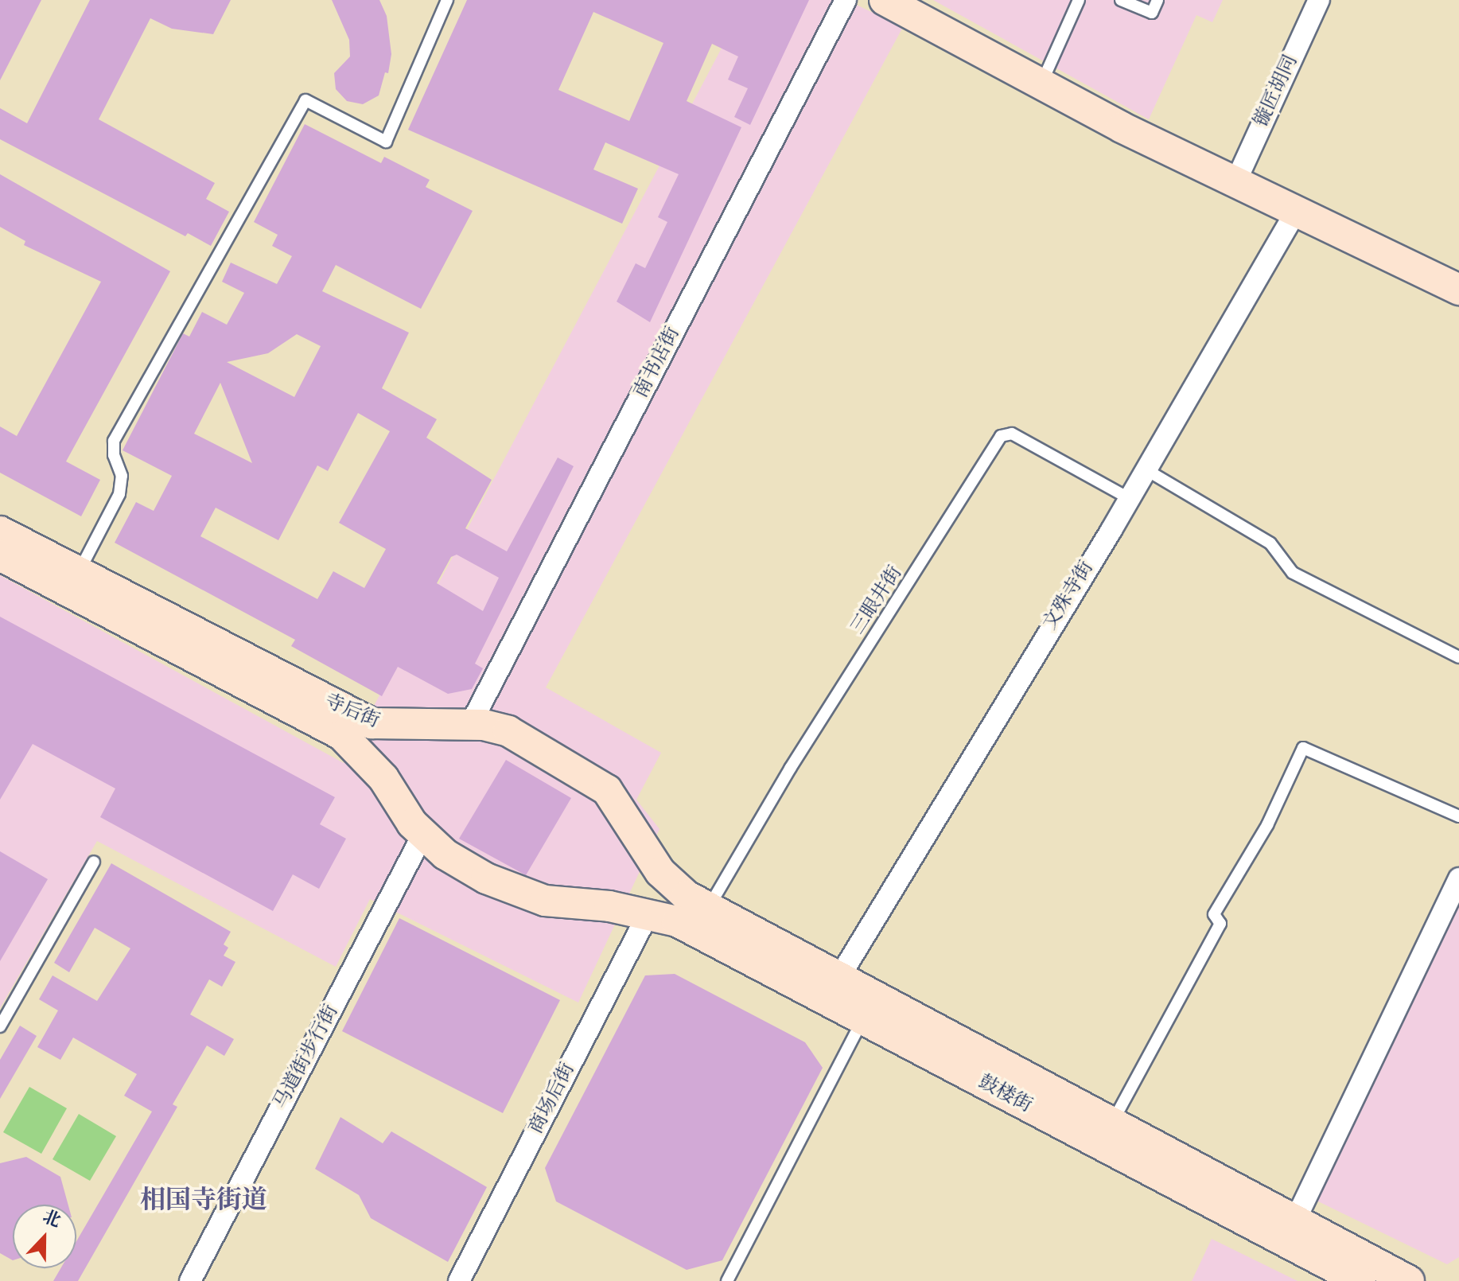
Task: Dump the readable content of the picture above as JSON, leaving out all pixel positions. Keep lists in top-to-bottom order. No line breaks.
{"streets":{"street":["镟匠胡同","南书店街","文殊寺街","寺后街","马道街步行街","鼓楼街","商场后街"],"lane":["三眼井街"]},"crossings":[["南书店街","寺后街"],["文殊寺街","三眼井街"],["文殊寺街","鼓楼街"],["三眼井街","寺后街"],["三眼井街","鼓楼街"],["寺后街","马道街步行街"],["寺后街","鼓楼街"],["寺后街","商场后街"],["鼓楼街","商场后街"]],"districts":["相国寺街道"],"north":"top"}
